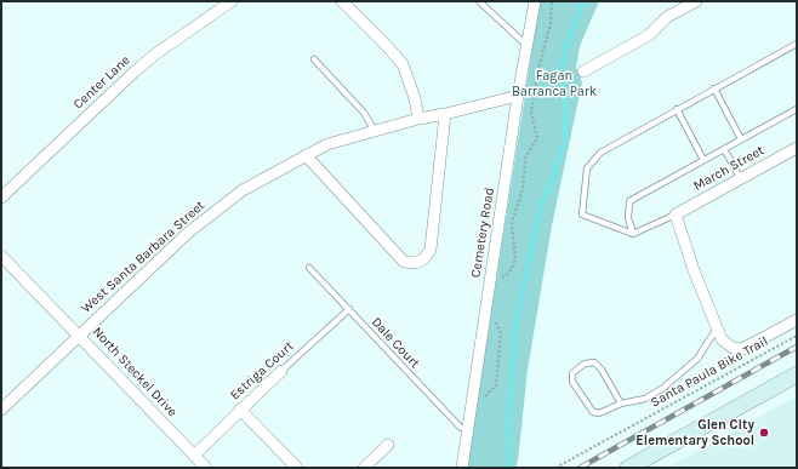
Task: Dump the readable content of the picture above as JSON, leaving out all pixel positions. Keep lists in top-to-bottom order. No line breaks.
{"streets":{"street":["Center Lane","March Street","Cemetery Road","West Santa Barbara Street","Estriga Court","North Steckel Drive"],"lane":["Dale Court"],"path":["Santa Paula Bike Trail"]},"crossings":[["Cemetery Road","West Santa Barbara Street"],["Cemetery Road","Dale Court"],["West Santa Barbara Street","North Steckel Drive"],["Dale Court","Estriga Court"],["Estriga Court","North Steckel Drive"]],"parks":["Fagan Barranca Park"],"places":["Glen City Elementary School"]}
